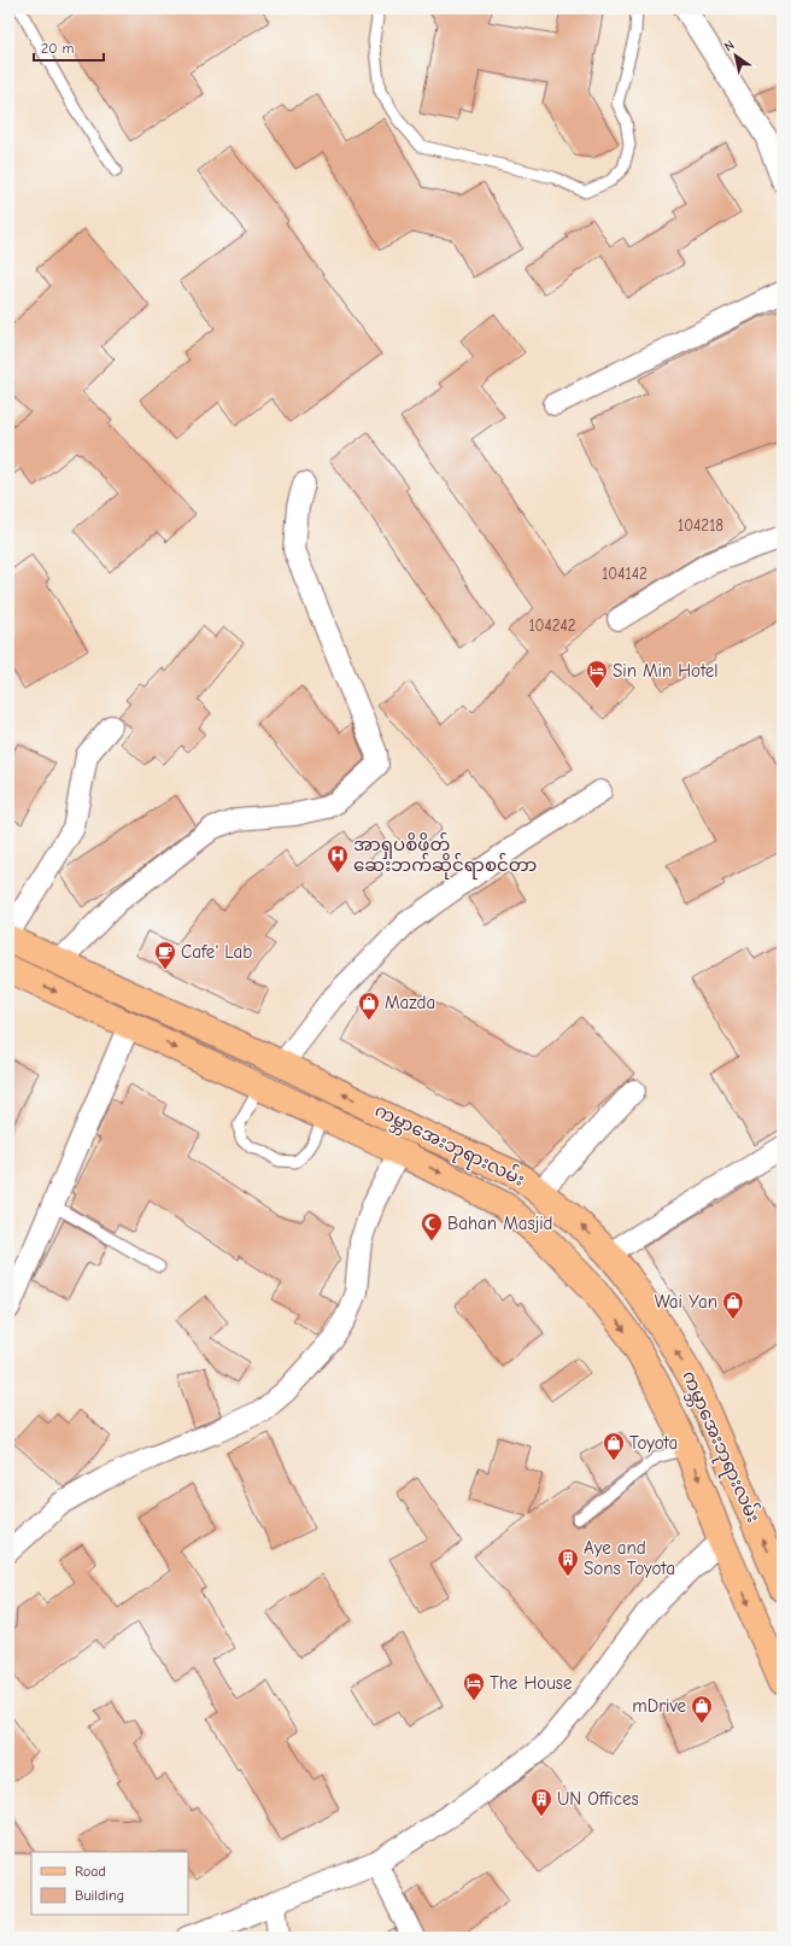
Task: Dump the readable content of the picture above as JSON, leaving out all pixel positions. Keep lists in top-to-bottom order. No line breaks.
{"streets":{"main road":["ကမ္ဘာအေးဘုရားလမ်း"]},"places":{"hotel":["Sin Min Hotel","The House"],"hospital":["အာရှပစိဖိတ် ဆေးဘက်ဆိုင်ရာစင်တာ"],"cafe":["Cafe' Lab"],"shop":["Mazda","Wai Yan","Toyota","mDrive"],"mosque":["Bahan Masjid"],"building":["Aye and Sons Toyota","UN Offices"]},"house_numbers":["104218","104142","104242"],"legend":["Road","Building"],"scale_bar":"20 m","north":"top left"}
